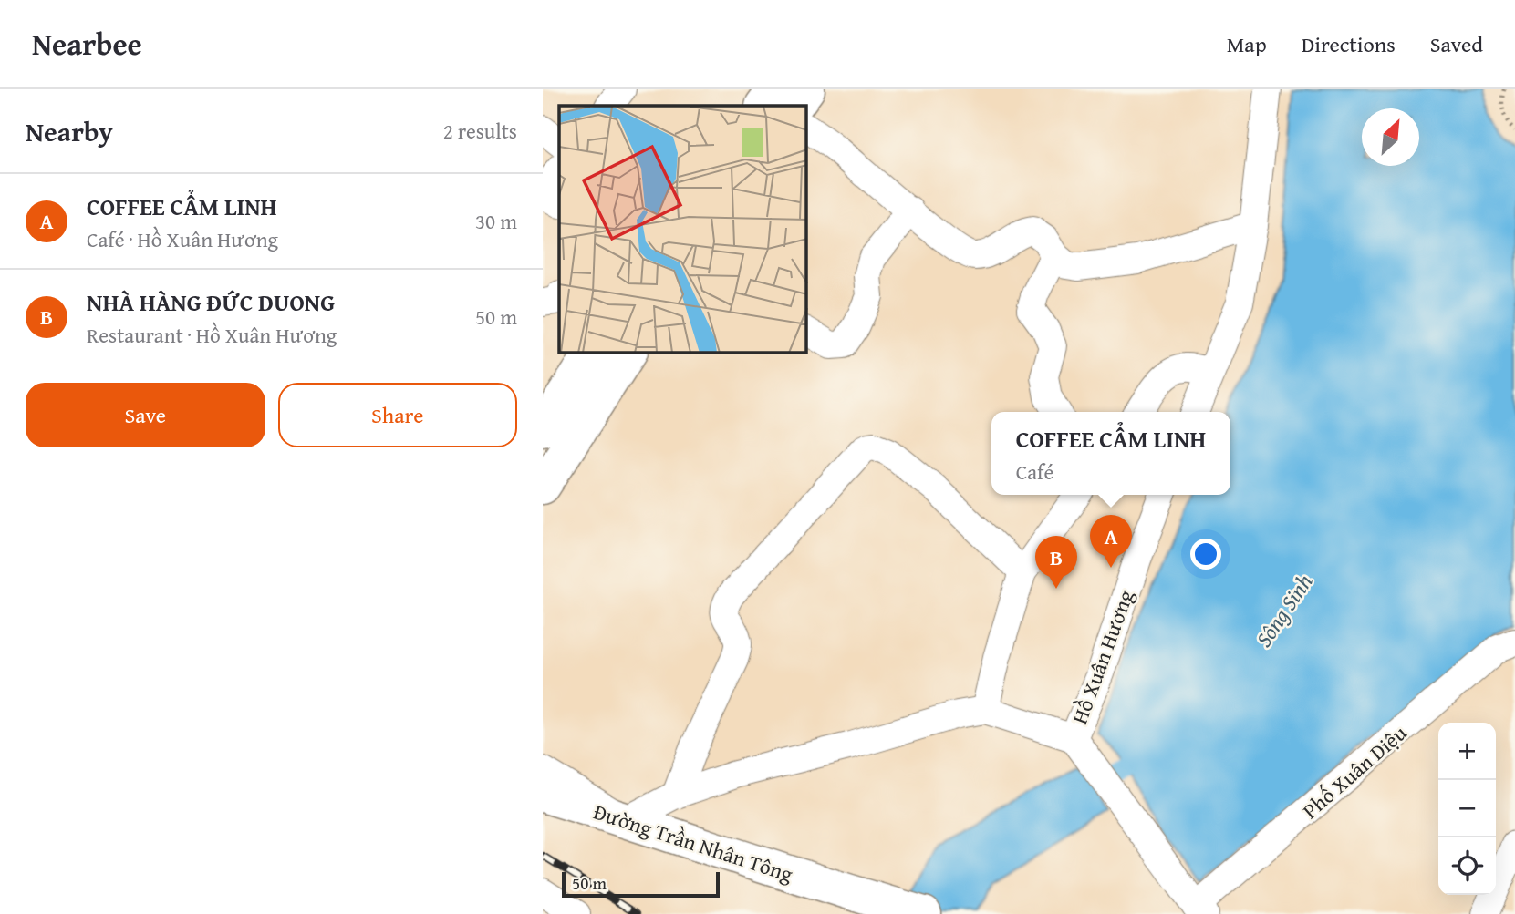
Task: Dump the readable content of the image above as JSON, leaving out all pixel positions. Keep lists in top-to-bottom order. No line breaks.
{"streets":{"main road":["Đường Trần Nhân Tông"],"street":["Hồ Xuân Hương","Phố Xuân Diệu"]},"crossings":[["Hồ Xuân Hương","Phố Xuân Diệu"]],"water":["Sông Sinh"],"scale_bar":"50 m","north":"top right","page":{"header":"Nearbee","nav":["Map","Directions","Saved"],"heading":["Nearby","2 results"],"list":[{"mark":"A","name":"COFFEE CẨM LINH","note":"Café · Hồ Xuân Hương","value":"30 m"},{"mark":"B","name":"NHÀ HÀNG ĐỨC DUONG","note":"Restaurant · Hồ Xuân Hương","value":"50 m"}],"buttons":["Save","Share"],"popup":["COFFEE CẨM LINH","Café"],"pins":["A","B"],"map_buttons":["+","−"],"scale":"50 m"}}
